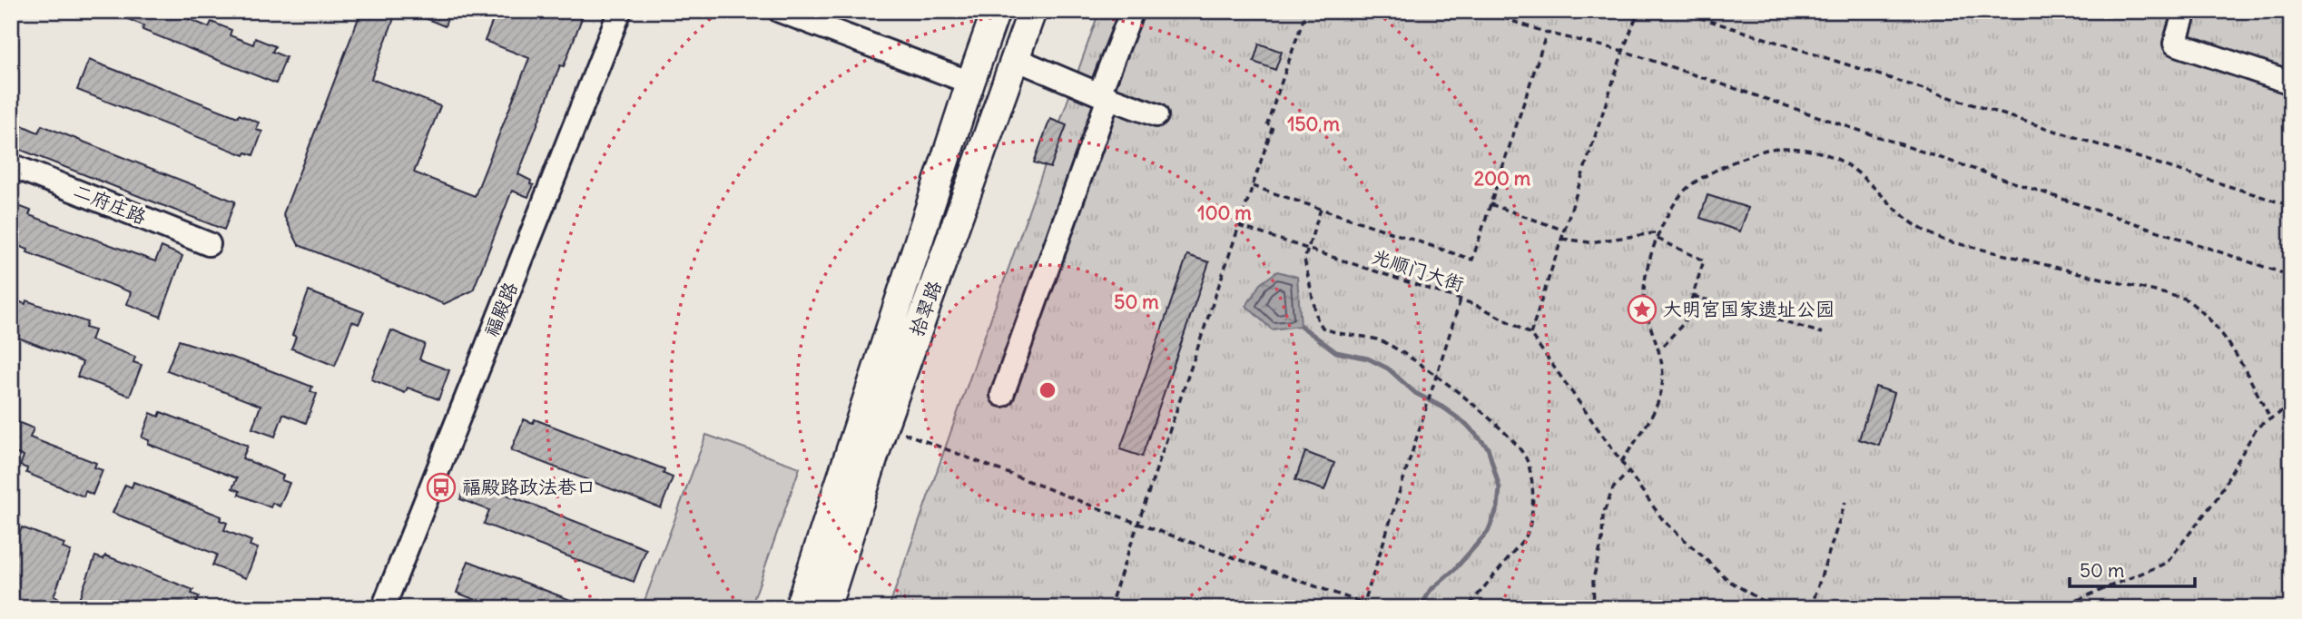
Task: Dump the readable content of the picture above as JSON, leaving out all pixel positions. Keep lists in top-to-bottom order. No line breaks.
{"streets":{"main road":["拾翠路"],"street":["二府庄路","福殿路"],"path":["光顺门大街"]},"places":{"place":["大明宫国家遗址公园"],"bus stop":["福殿路政法巷口"]},"scale_bar":"50 m","rings":["150 m","200 m","100 m","50 m"]}
